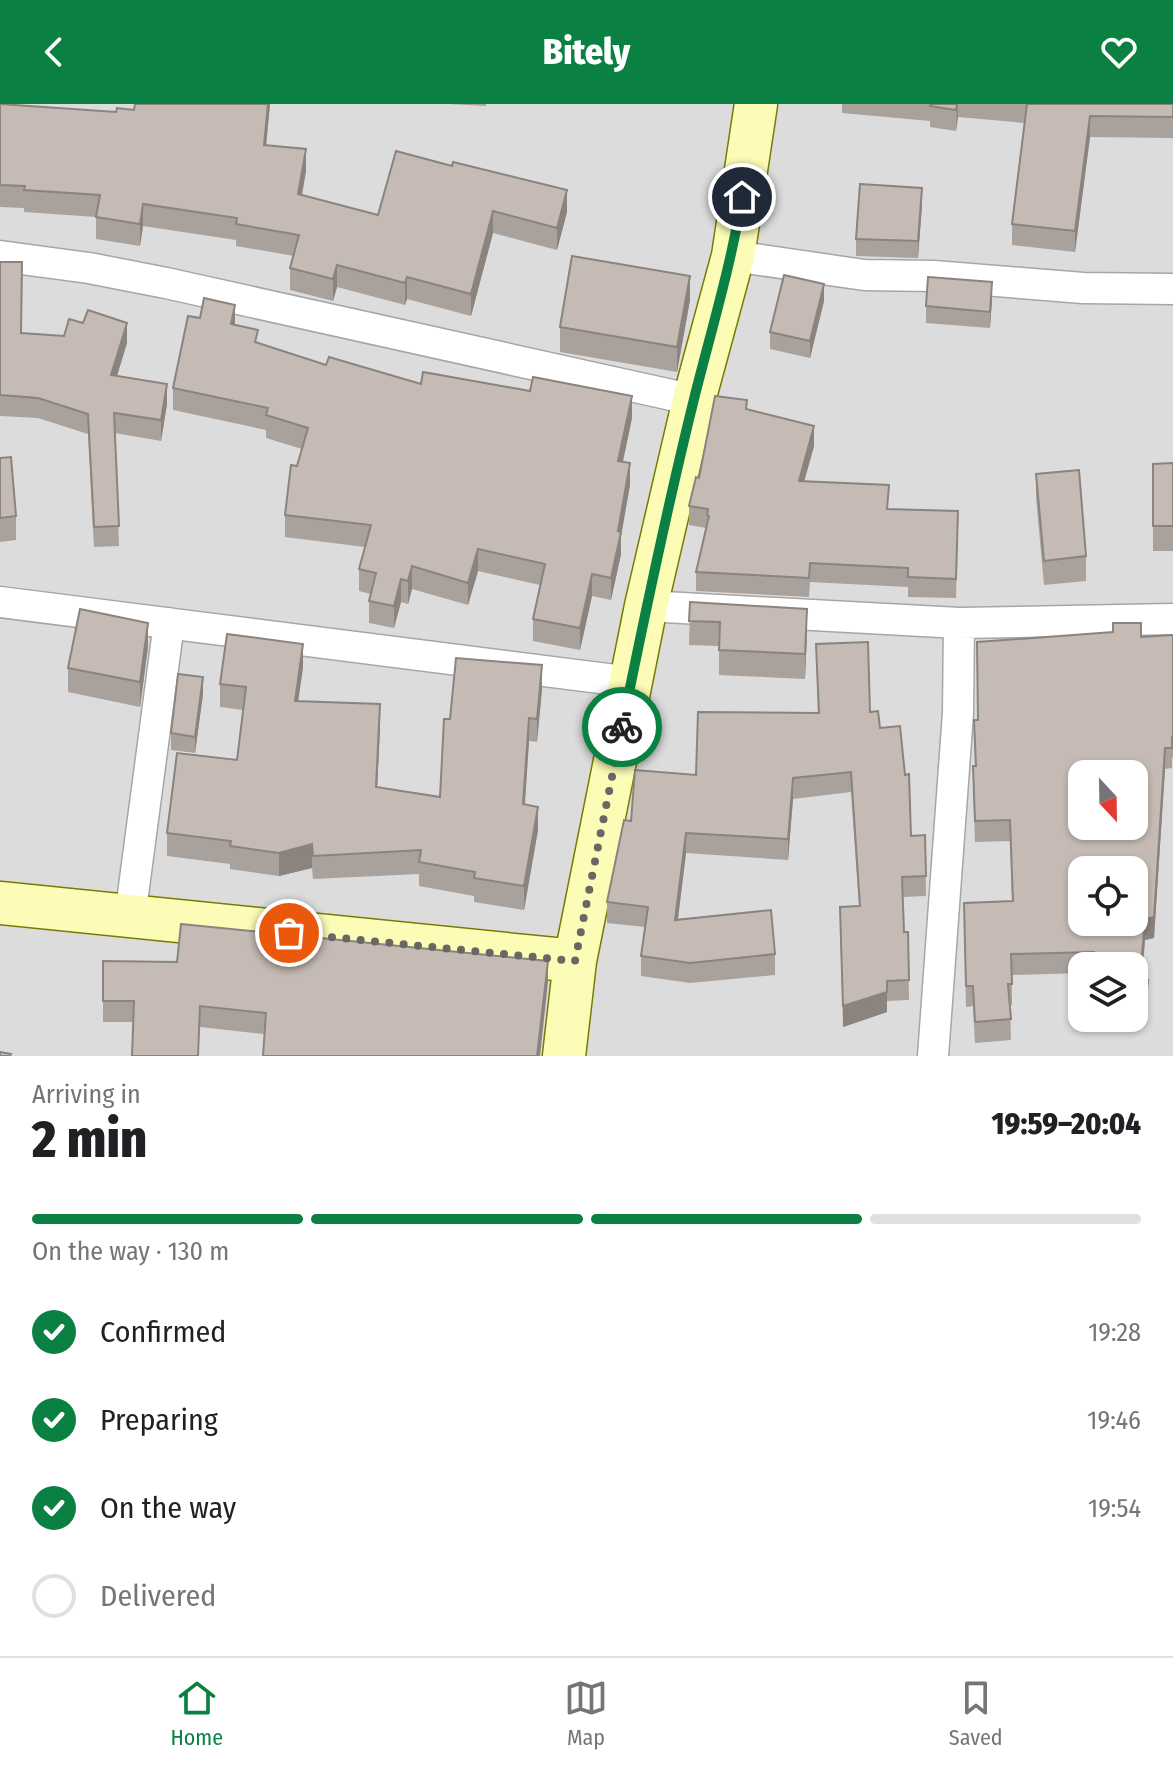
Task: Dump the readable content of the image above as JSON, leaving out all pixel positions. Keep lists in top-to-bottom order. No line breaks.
{"north":"bottom","page":{"header":"Bitely","heading":["2 min","Arriving in","19:59–20:04"],"bar":"On the way · 130 m","list":[["Confirmed","19:28"],["Preparing","19:46"],["On the way","19:54"],"Delivered"],"tabs":["Home","Map","Saved"]}}
